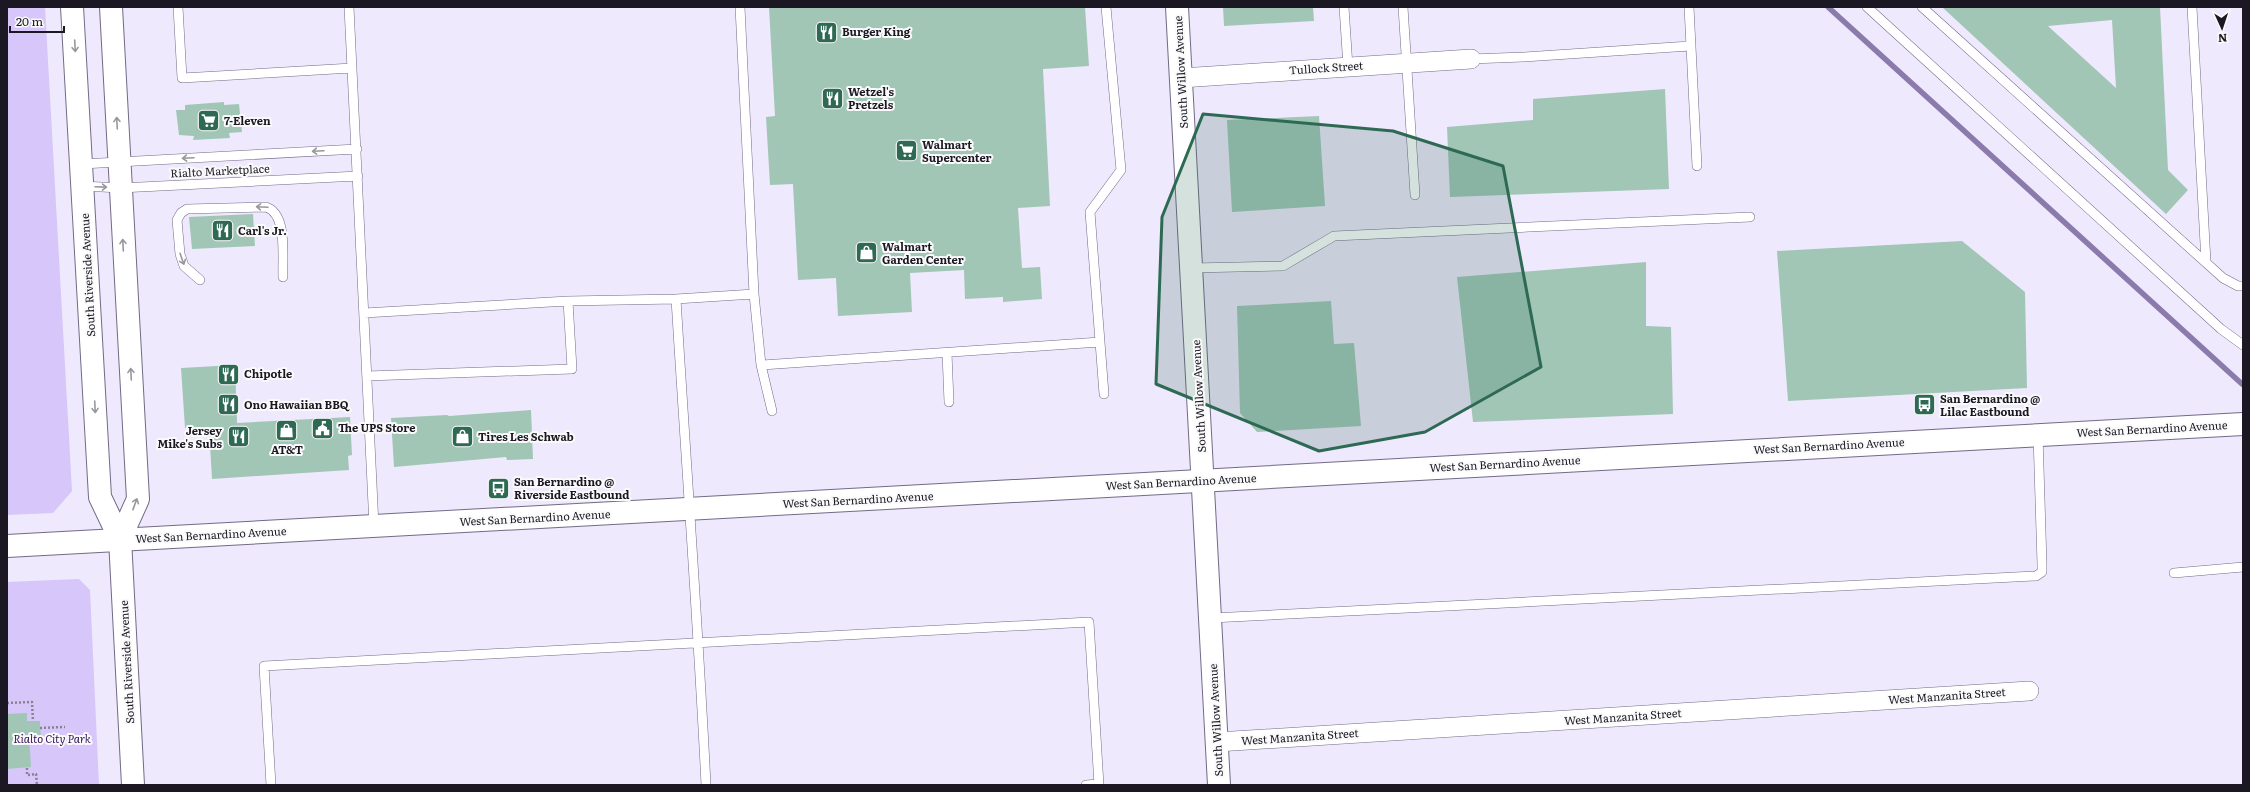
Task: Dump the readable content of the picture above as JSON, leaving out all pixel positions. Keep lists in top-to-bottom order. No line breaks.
{"streets":{"main road":["South Willow Avenue","South Riverside Avenue","West San Bernardino Avenue"],"street":["Tullock Street","West Manzanita Street"],"lane":["Rialto Marketplace"]},"crossings":[["Tullock Street","South Willow Avenue"],["South Willow Avenue","West San Bernardino Avenue"],["South Willow Avenue","West Manzanita Street"],["Rialto Marketplace","South Riverside Avenue"],["South Riverside Avenue","West San Bernardino Avenue"]],"parks":["Rialto City Park"],"places":{"restaurant":["Burger King","Wetzel's Pretzels","Carl's Jr.","Chipotle","Ono Hawaiian BBQ","Jersey Mike's Subs"],"supermarket":["7-Eleven","Walmart Supercenter"],"shop":["Walmart Garden Center","AT&T","Tires Les Schwab"],"bus stop":["San Bernardino @ Lilac Eastbound","San Bernardino @ Riverside Eastbound"],"public building":["The UPS Store"]},"scale_bar":"20 m","north":"bottom"}
